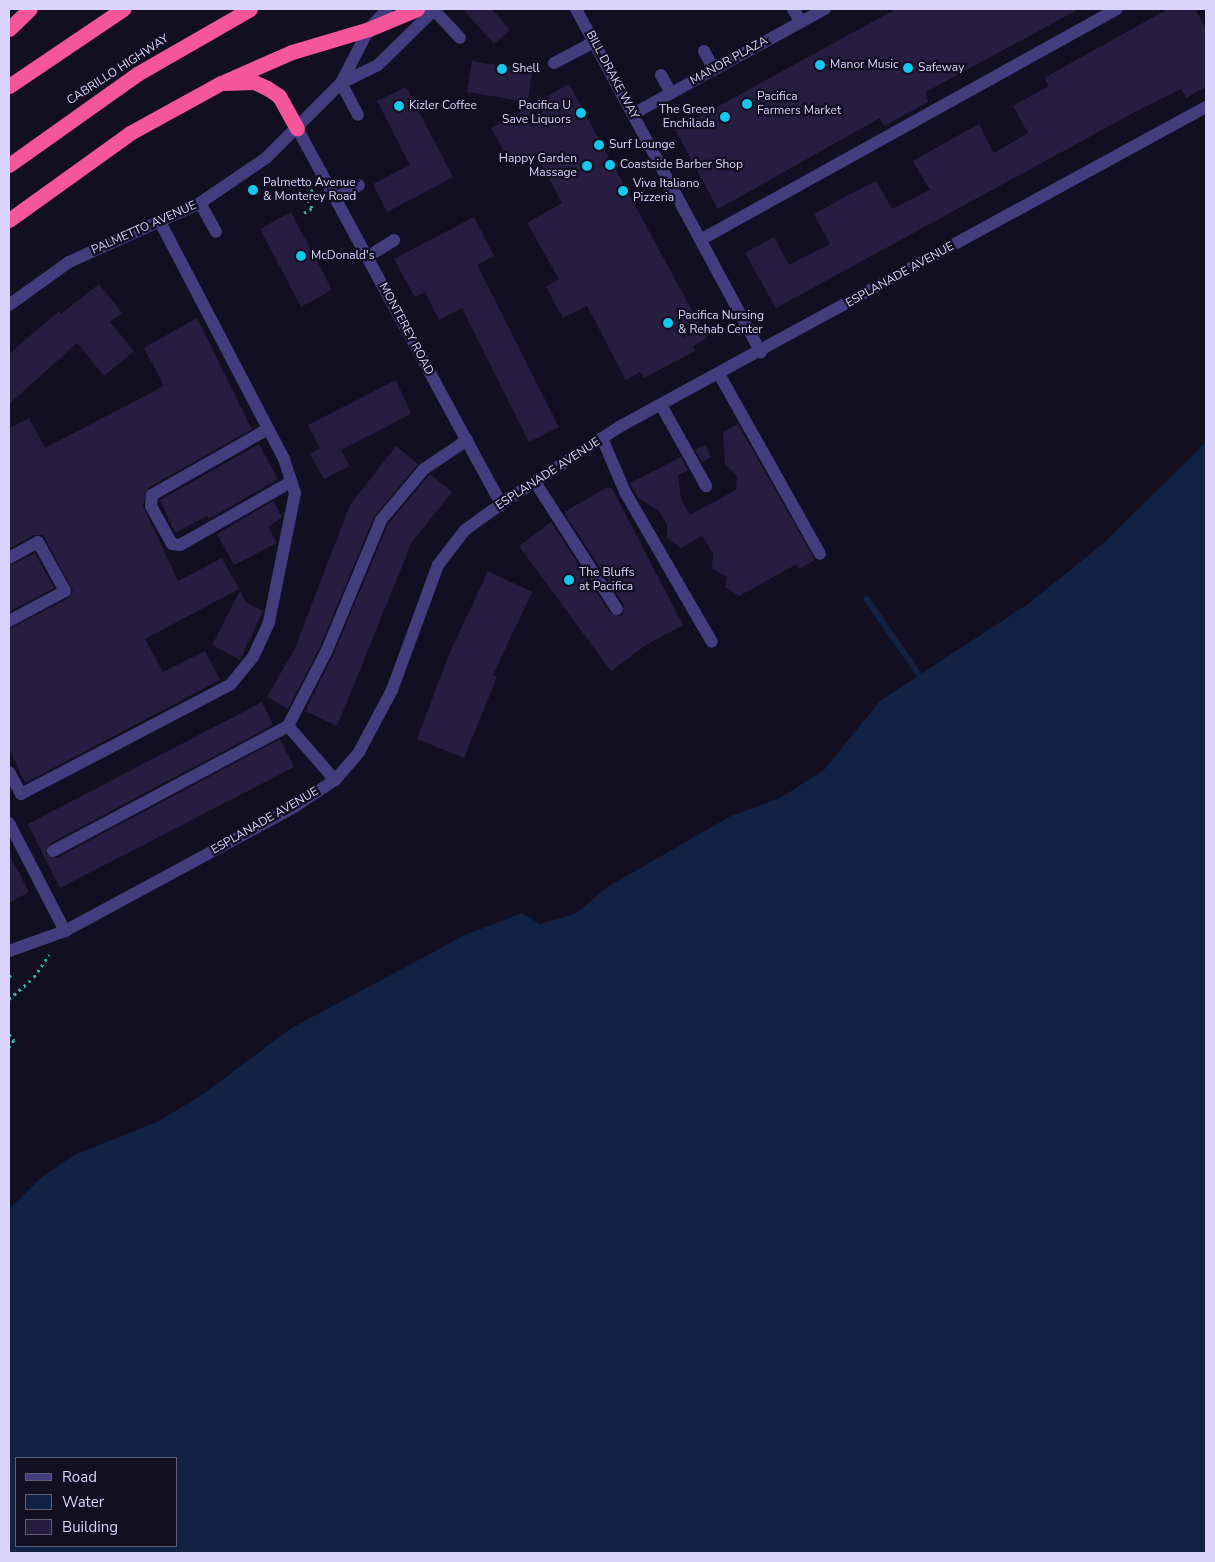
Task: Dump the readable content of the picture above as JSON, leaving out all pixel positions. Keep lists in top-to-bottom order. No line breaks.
{"streets":{"highway":["CABRILLO HIGHWAY"],"street":["MANOR PLAZA","BILL DRAKE WAY","PALMETTO AVENUE","ESPLANADE AVENUE","MONTEREY ROAD"]},"crossings":[["MANOR PLAZA","BILL DRAKE WAY"],["BILL DRAKE WAY","ESPLANADE AVENUE"],["PALMETTO AVENUE","MONTEREY ROAD"],["ESPLANADE AVENUE","MONTEREY ROAD"]],"places":["Manor Music","Safeway","Shell","Pacifica Farmers Market","Kizler Coffee","Pacifica U Save Liquors","The Green Enchilada","Surf Lounge","Coastside Barber Shop","Happy Garden Massage","Palmetto Avenue & Monterey Road","Viva Italiano Pizzeria","McDonald's","Pacifica Nursing & Rehab Center","The Bluffs at Pacifica"],"legend":["Road","Water","Building"]}
